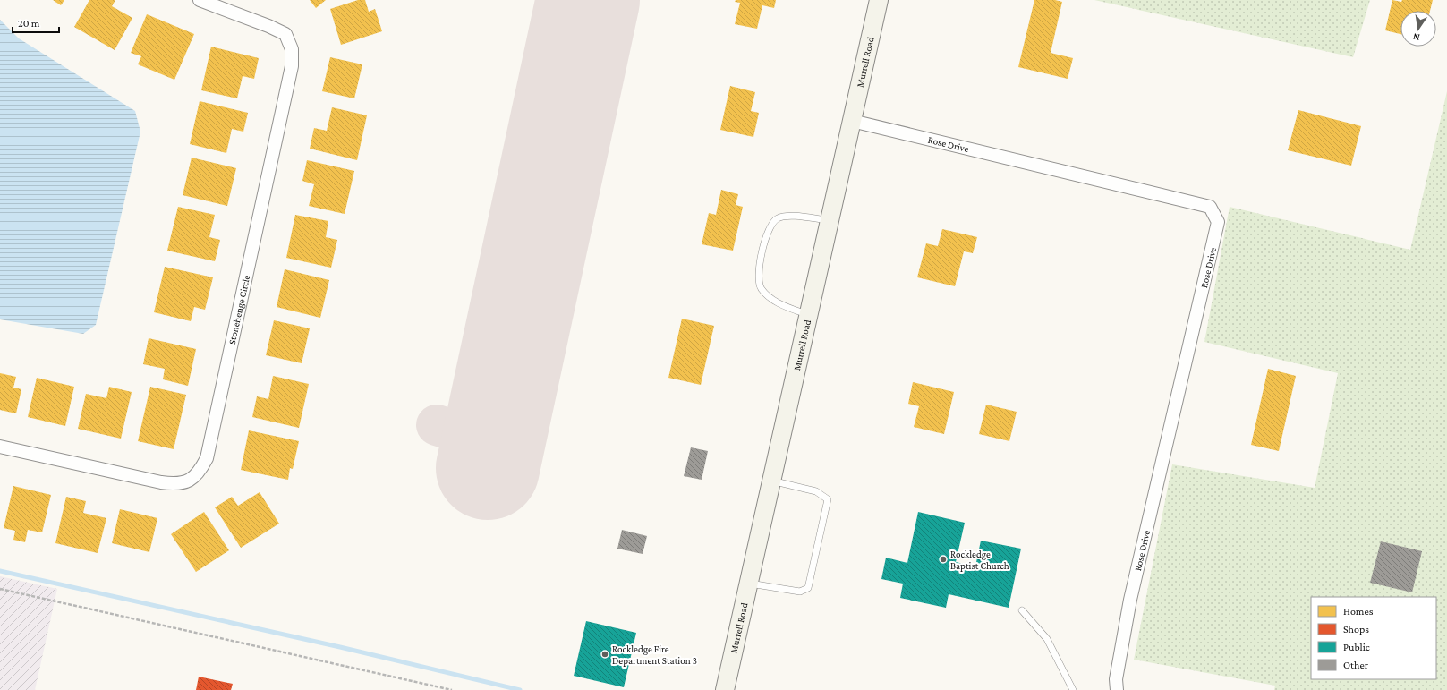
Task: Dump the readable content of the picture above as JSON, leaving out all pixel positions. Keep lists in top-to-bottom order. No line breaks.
{"streets":{"street":["Murrell Road","Rose Drive","Stonehenge Circle"]},"crossings":[["Murrell Road","Rose Drive"]],"places":["Rockledge Baptist Church","Rockledge Fire Department Station 3"],"legend":["Homes","Shops","Public","Other"],"scale_bar":"20 m","north":"bottom"}
